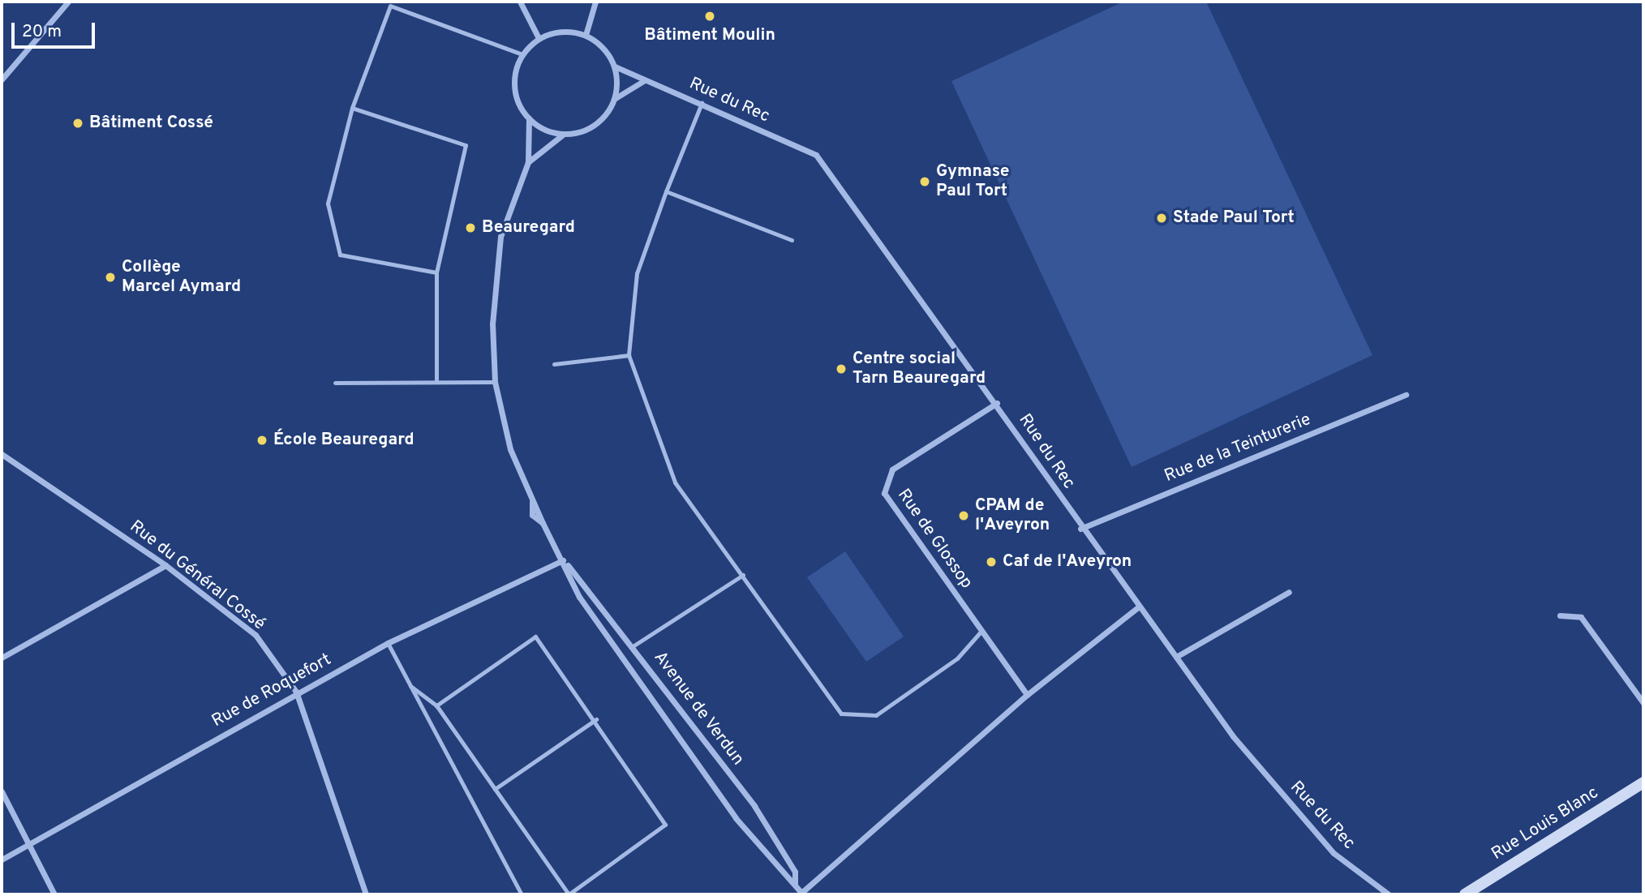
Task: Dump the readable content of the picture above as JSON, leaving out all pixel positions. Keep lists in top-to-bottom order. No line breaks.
{"streets":{"main road":["Rue Louis Blanc"],"street":["Rue du Rec","Rue de la Teinturerie","Rue de Glossop","Rue du Général Cossé","Rue de Roquefort","Avenue de Verdun"]},"crossings":[["Rue du Rec","Rue de la Teinturerie"],["Rue du Rec","Rue de Glossop"],["Rue du Rec","Avenue de Verdun"],["Rue du Général Cossé","Rue de Roquefort"],["Rue de Roquefort","Avenue de Verdun"]],"places":["Bâtiment Moulin","Bâtiment Cossé","Gymnase Paul Tort","Stade Paul Tort","Beauregard","Collège Marcel Aymard","Centre social Tarn Beauregard","École Beauregard","CPAM de l'Aveyron","Caf de l'Aveyron"],"scale_bar":"20 m"}
